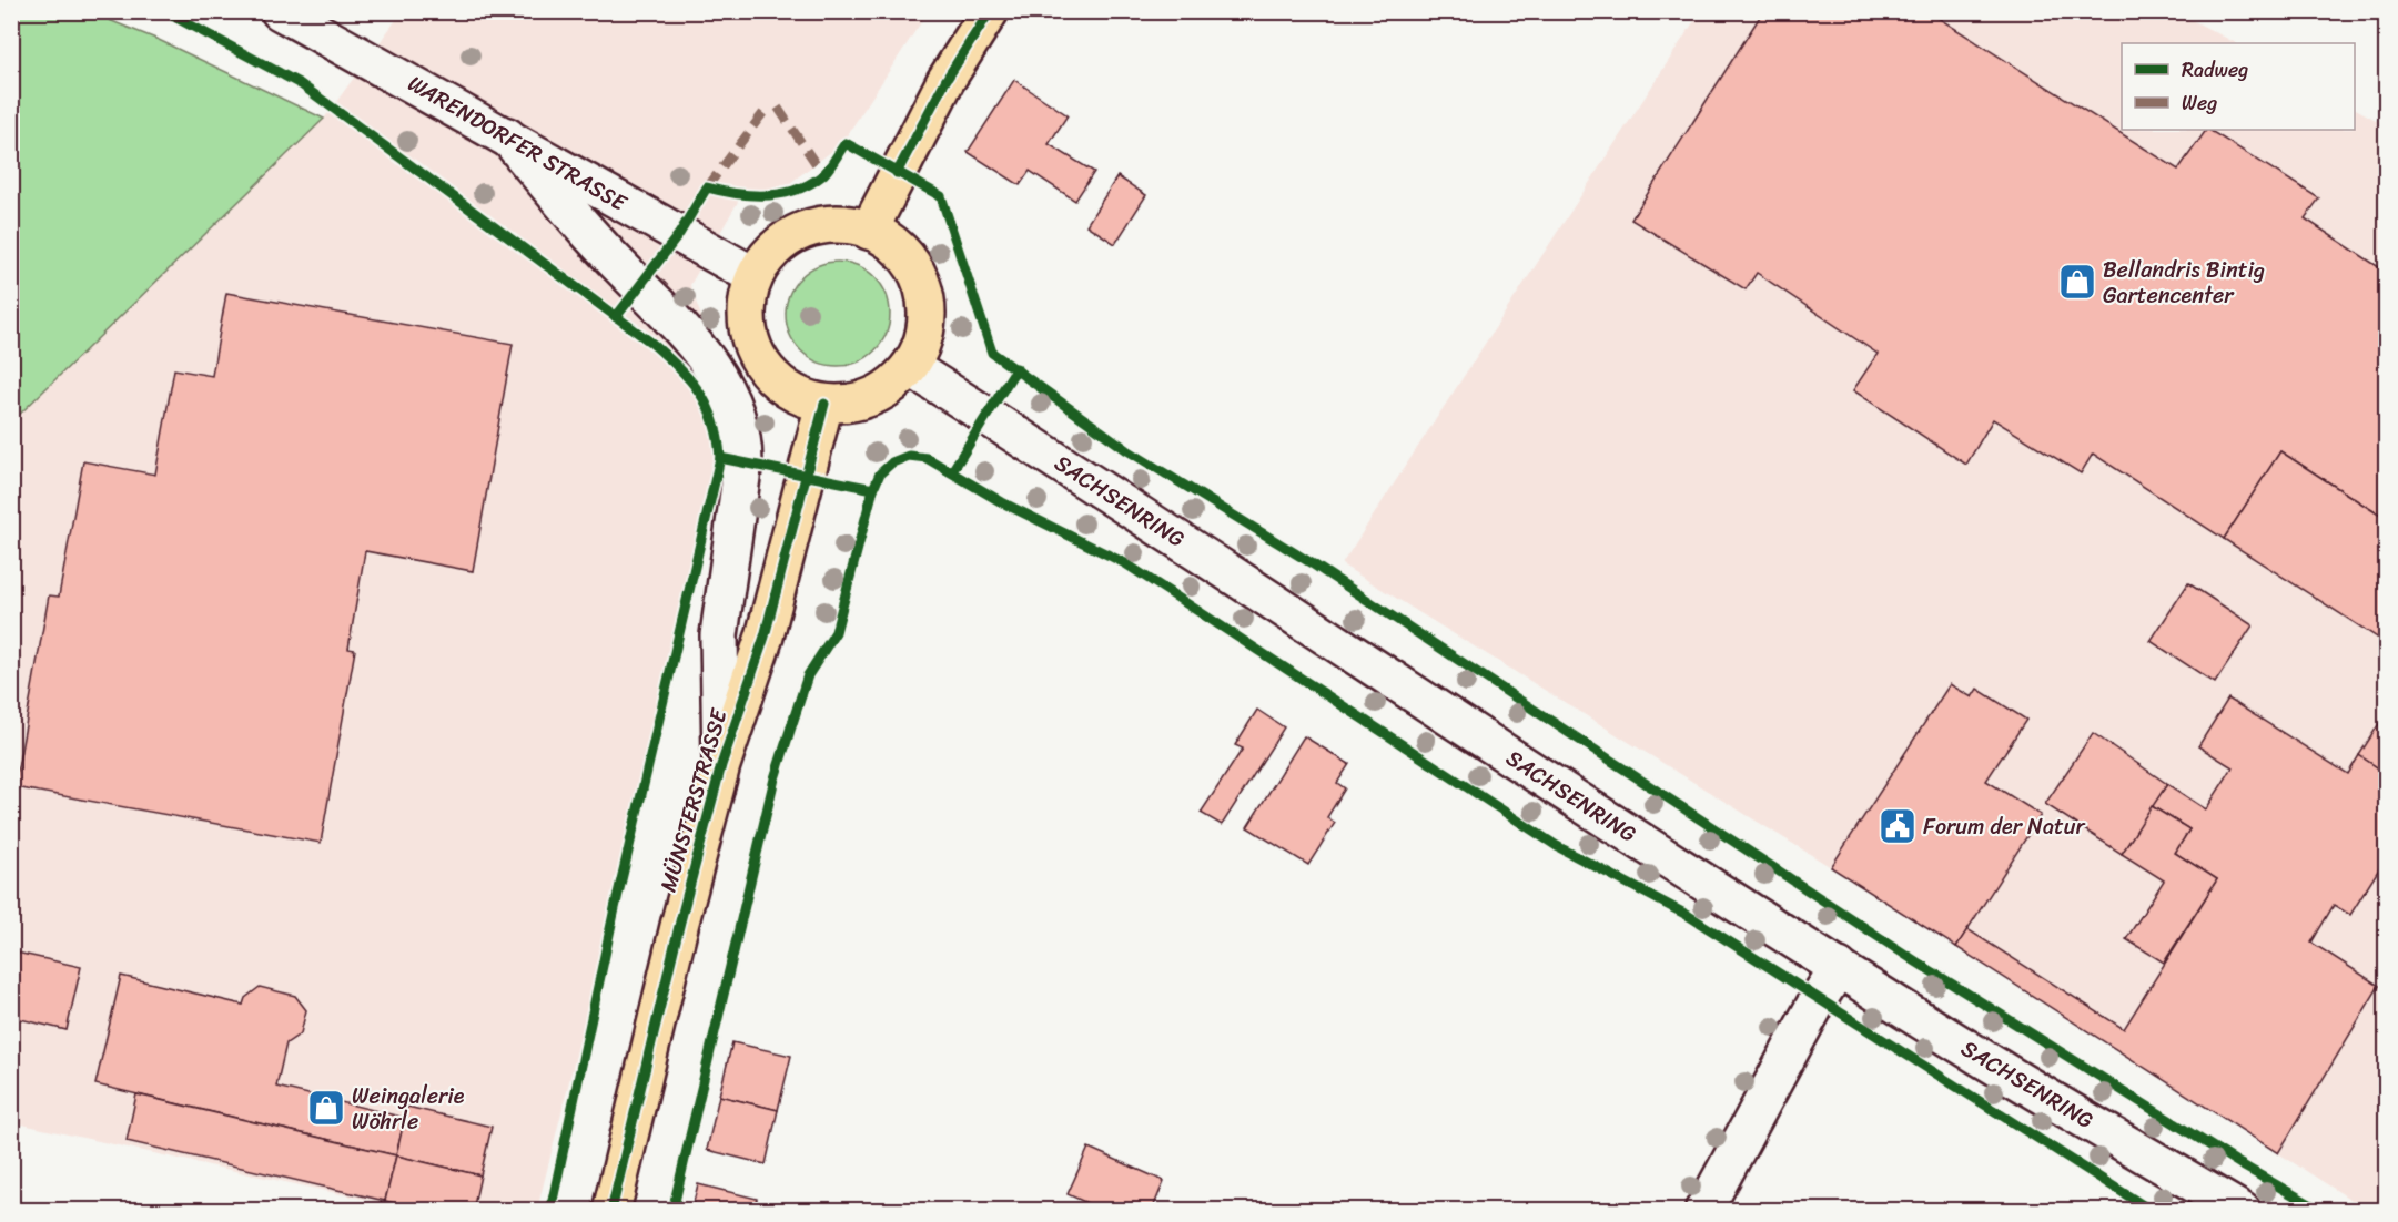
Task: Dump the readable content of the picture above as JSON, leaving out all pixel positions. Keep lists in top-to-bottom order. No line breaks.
{"streets":{"main road":["MÜNSTERSTRASSE"],"street":["WARENDORFER STRASSE","SACHSENRING"]},"crossings":[["WARENDORFER STRASSE","SACHSENRING"],["WARENDORFER STRASSE","MÜNSTERSTRASSE"],["SACHSENRING","MÜNSTERSTRASSE"]],"places":{"shop":["Bellandris Bintig Gartencenter","Weingalerie Wöhrle"],"public building":["Forum der Natur"]},"legend":["Radweg","Weg"]}
